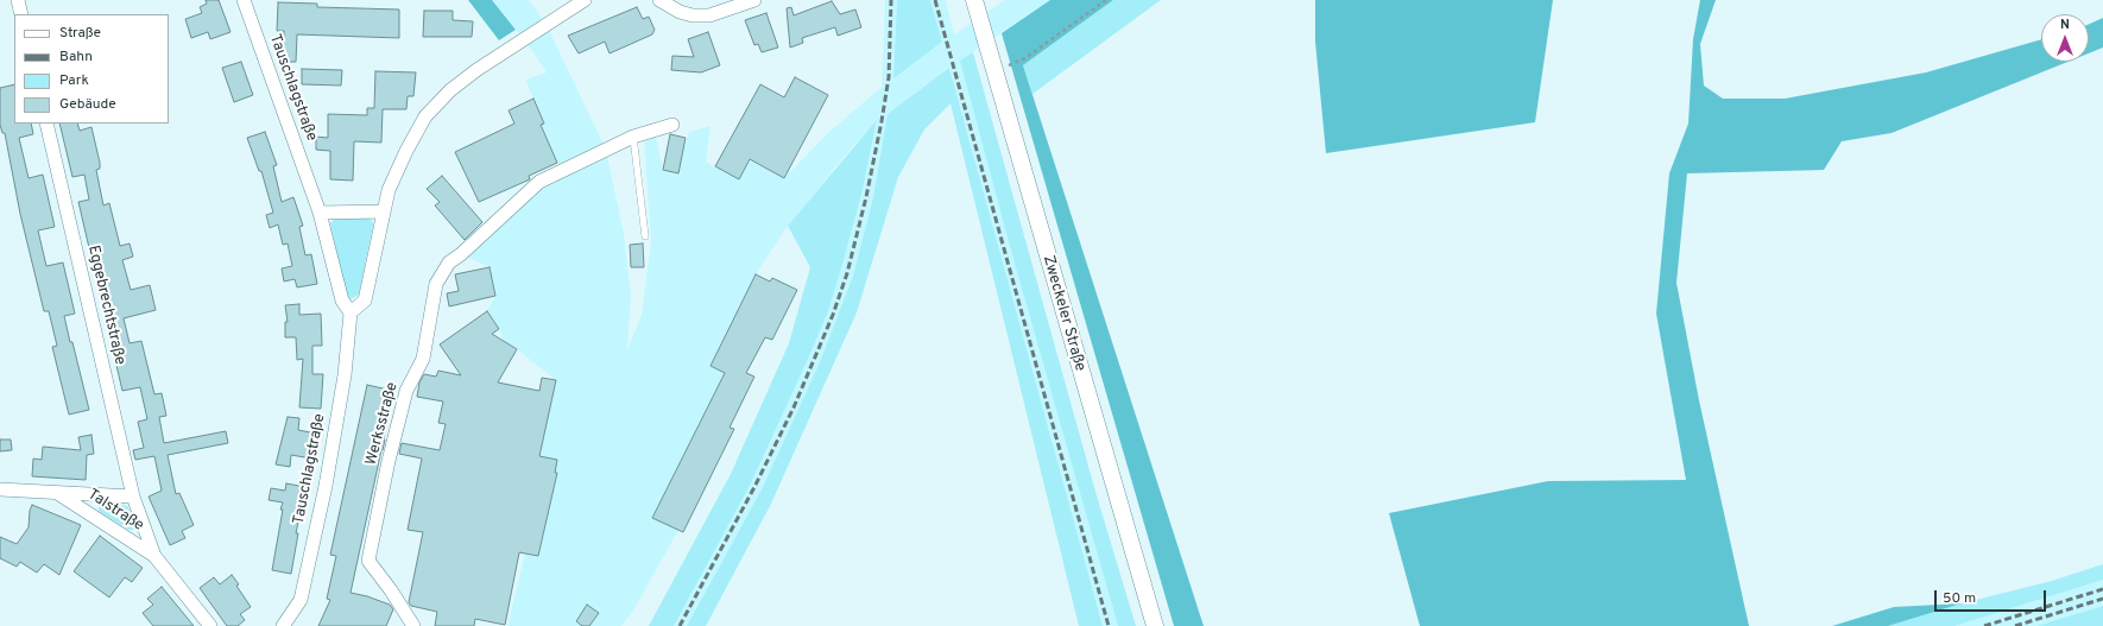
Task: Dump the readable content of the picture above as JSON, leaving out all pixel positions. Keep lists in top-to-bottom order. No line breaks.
{"streets":{"street":["Tauschlagstraße","Eggebrechtstraße","Zweckeler Straße","Werksstraße","Talstraße"]},"crossings":[["Eggebrechtstraße","Talstraße"]],"legend":["Straße","Bahn","Park","Gebäude"],"scale_bar":"50 m","north":"top"}
